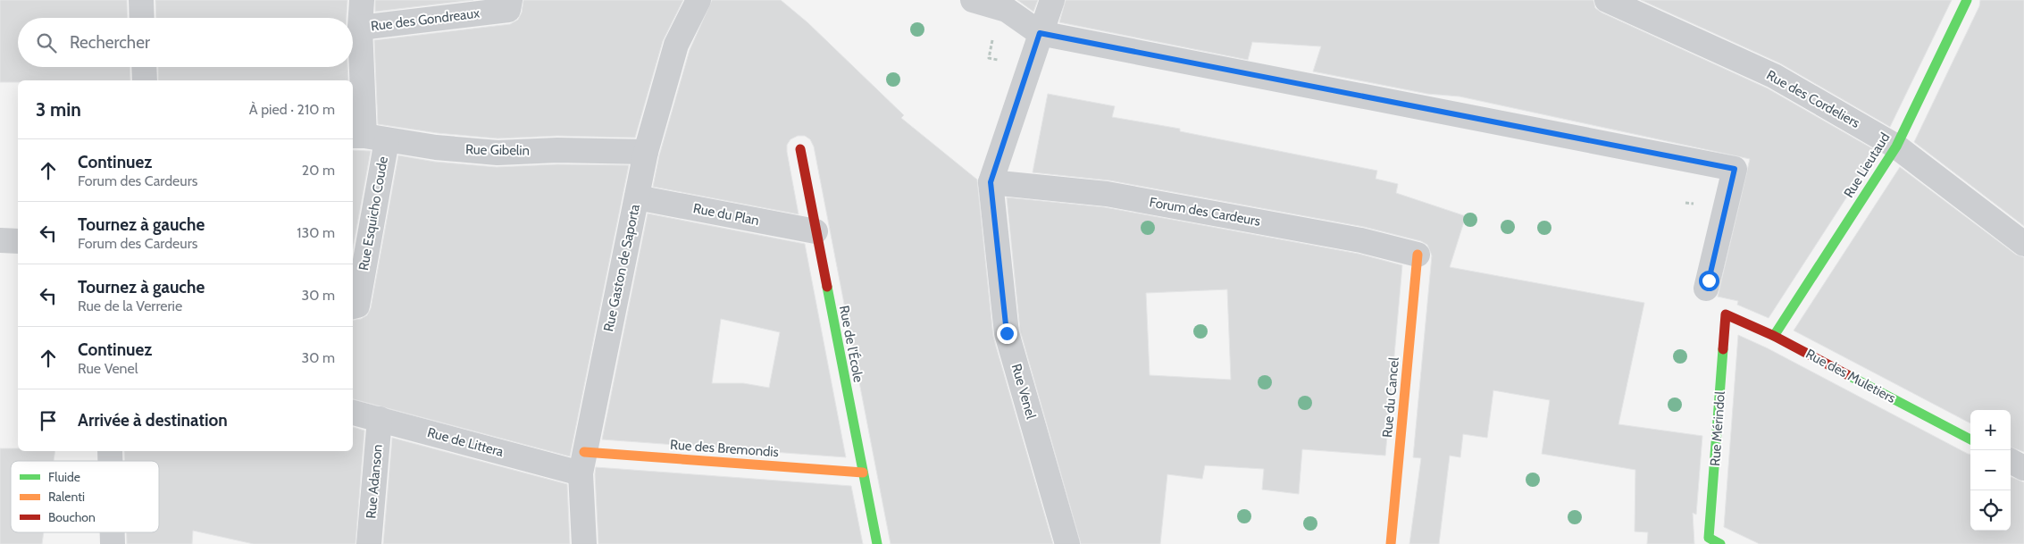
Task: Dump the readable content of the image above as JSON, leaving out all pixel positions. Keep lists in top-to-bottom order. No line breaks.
{"streets":{"street":["Rue des Gondreaux","Rue des Cordeliers","Rue Gibelin","Rue Lieutaud","Forum des Cardeurs","Rue Esquicho Coude","Rue du Plan","Rue Gaston de Saporta","Rue de l'École","Rue des Muletiers","Rue Venel","Rue du Cancel","Rue Mérindol","Rue de Littera","Rue des Bremondis","Rue Adanson"]},"crossings":[["Rue des Cordeliers","Rue Lieutaud"],["Rue Gibelin","Rue Esquicho Coude"],["Rue Gibelin","Rue Gaston de Saporta"],["Rue Lieutaud","Rue des Muletiers"],["Forum des Cardeurs","Rue Venel"],["Forum des Cardeurs","Rue du Cancel"],["Rue du Plan","Rue Gaston de Saporta"],["Rue du Plan","Rue de l'École"],["Rue Gaston de Saporta","Rue de Littera"],["Rue Gaston de Saporta","Rue des Bremondis"],["Rue de l'École","Rue des Bremondis"],["Rue des Muletiers","Rue Mérindol"],["Rue de Littera","Rue des Bremondis"],["Rue de Littera","Rue Adanson"]],"legend":["Fluide","Ralenti","Bouchon"],"page":{"search":"Rechercher","heading":["3 min","À pied · 210 m"],"list":[["Continuez","Forum des Cardeurs","20 m"],["Tournez à gauche","Forum des Cardeurs","130 m"],["Tournez à gauche","Rue de la Verrerie","30 m"],["Continuez","Rue Venel","30 m"],"Arrivée à destination"],"map_buttons":["+","−"]}}
